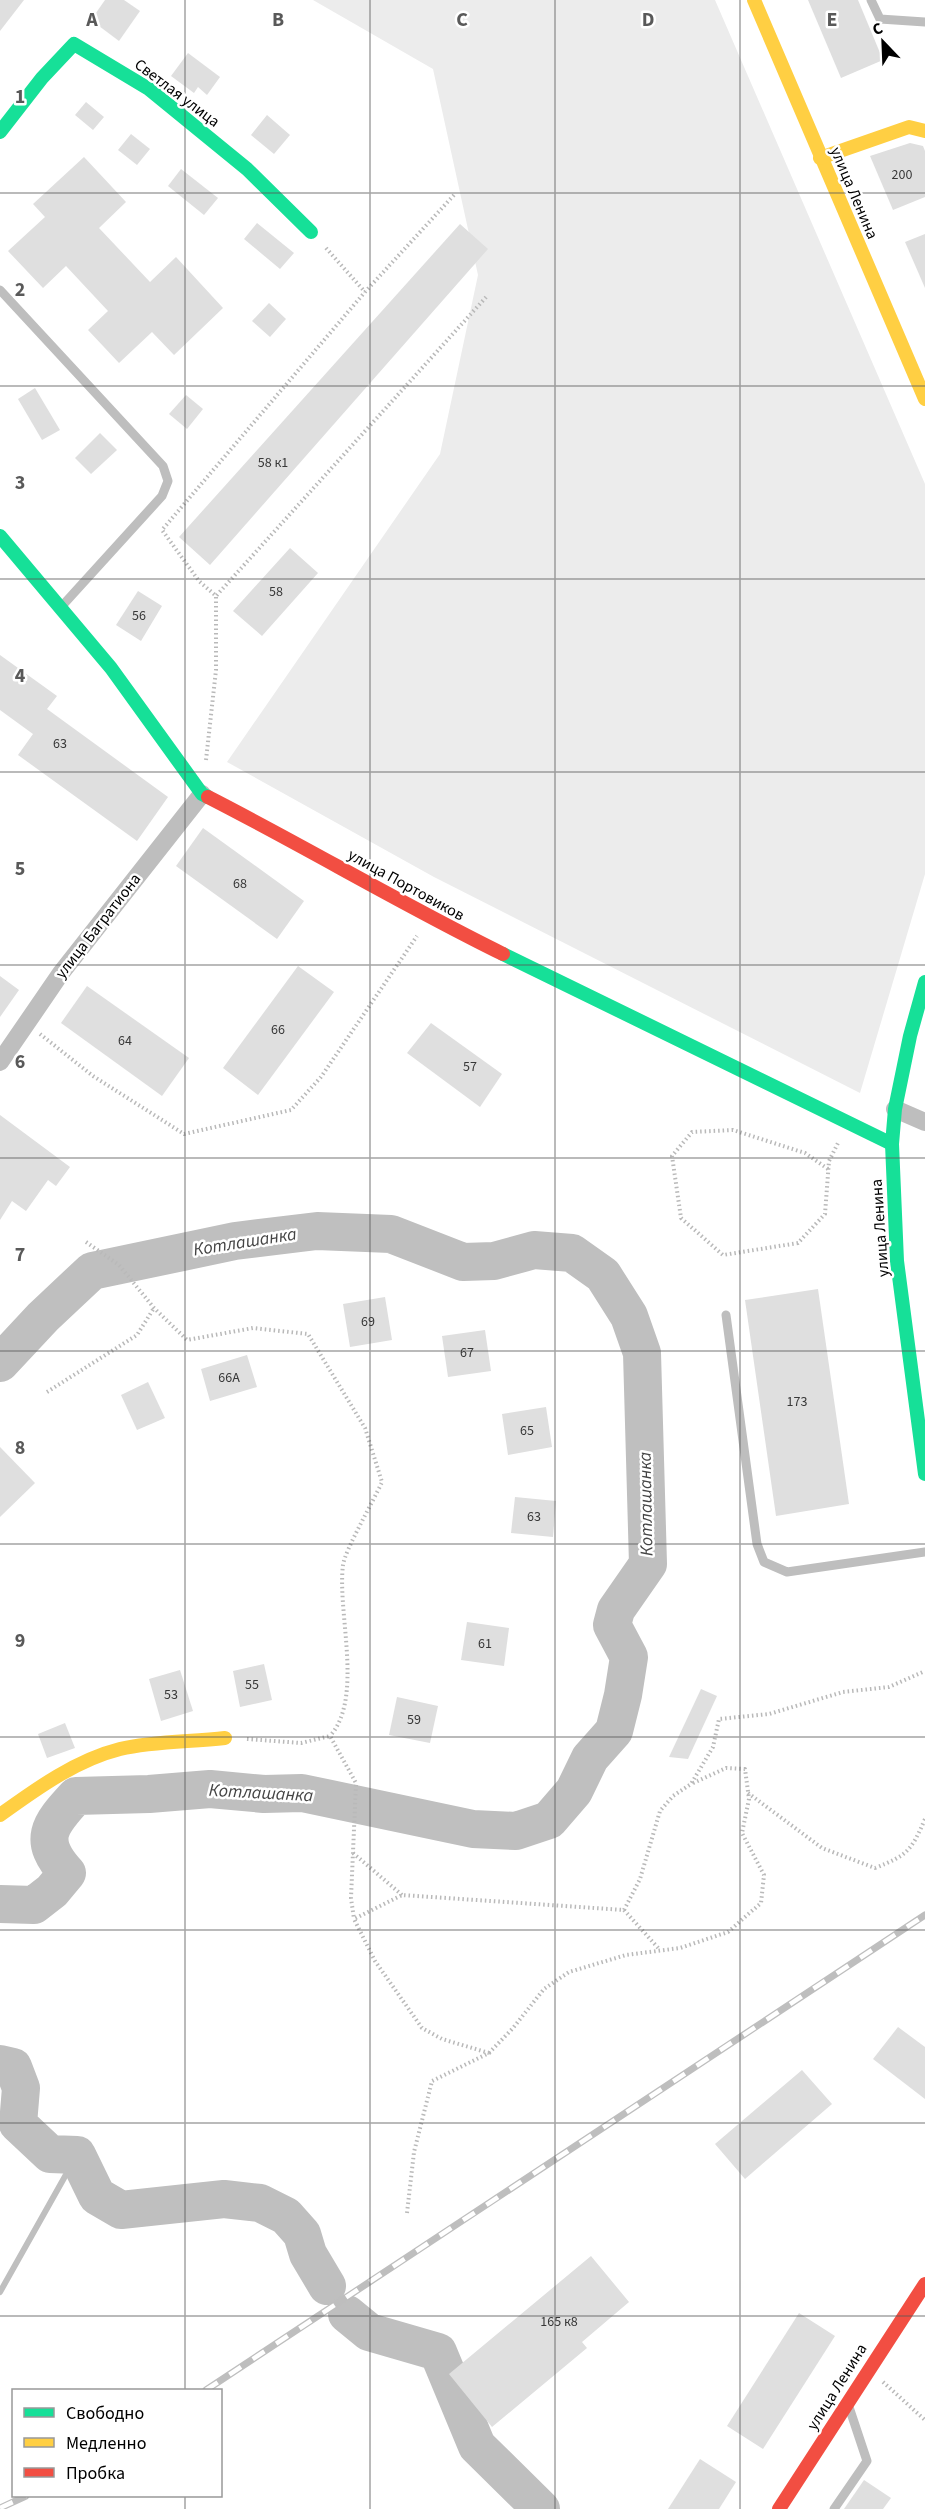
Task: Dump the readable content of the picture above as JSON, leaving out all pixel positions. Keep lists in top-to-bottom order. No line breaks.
{"streets":{"street":["Светлая улица","улица Ленина","улица Портовиков","улица Багратиона"]},"crossings":[["улица Ленина","улица Портовиков"],["улица Портовиков","улица Багратиона"]],"water":["Котлашанка"],"house_numbers":["200","58 к1","58","56","63","68","66","64","57","69","67","66А","173","65","63","61","55","53","59","165 к8"],"legend":["Свободно","Медленно","Пробка"],"north":"top left","grid":{"columns":["A","B","C","D","E"],"rows":["1","2","3","4","5","6","7","8","9"]}}
